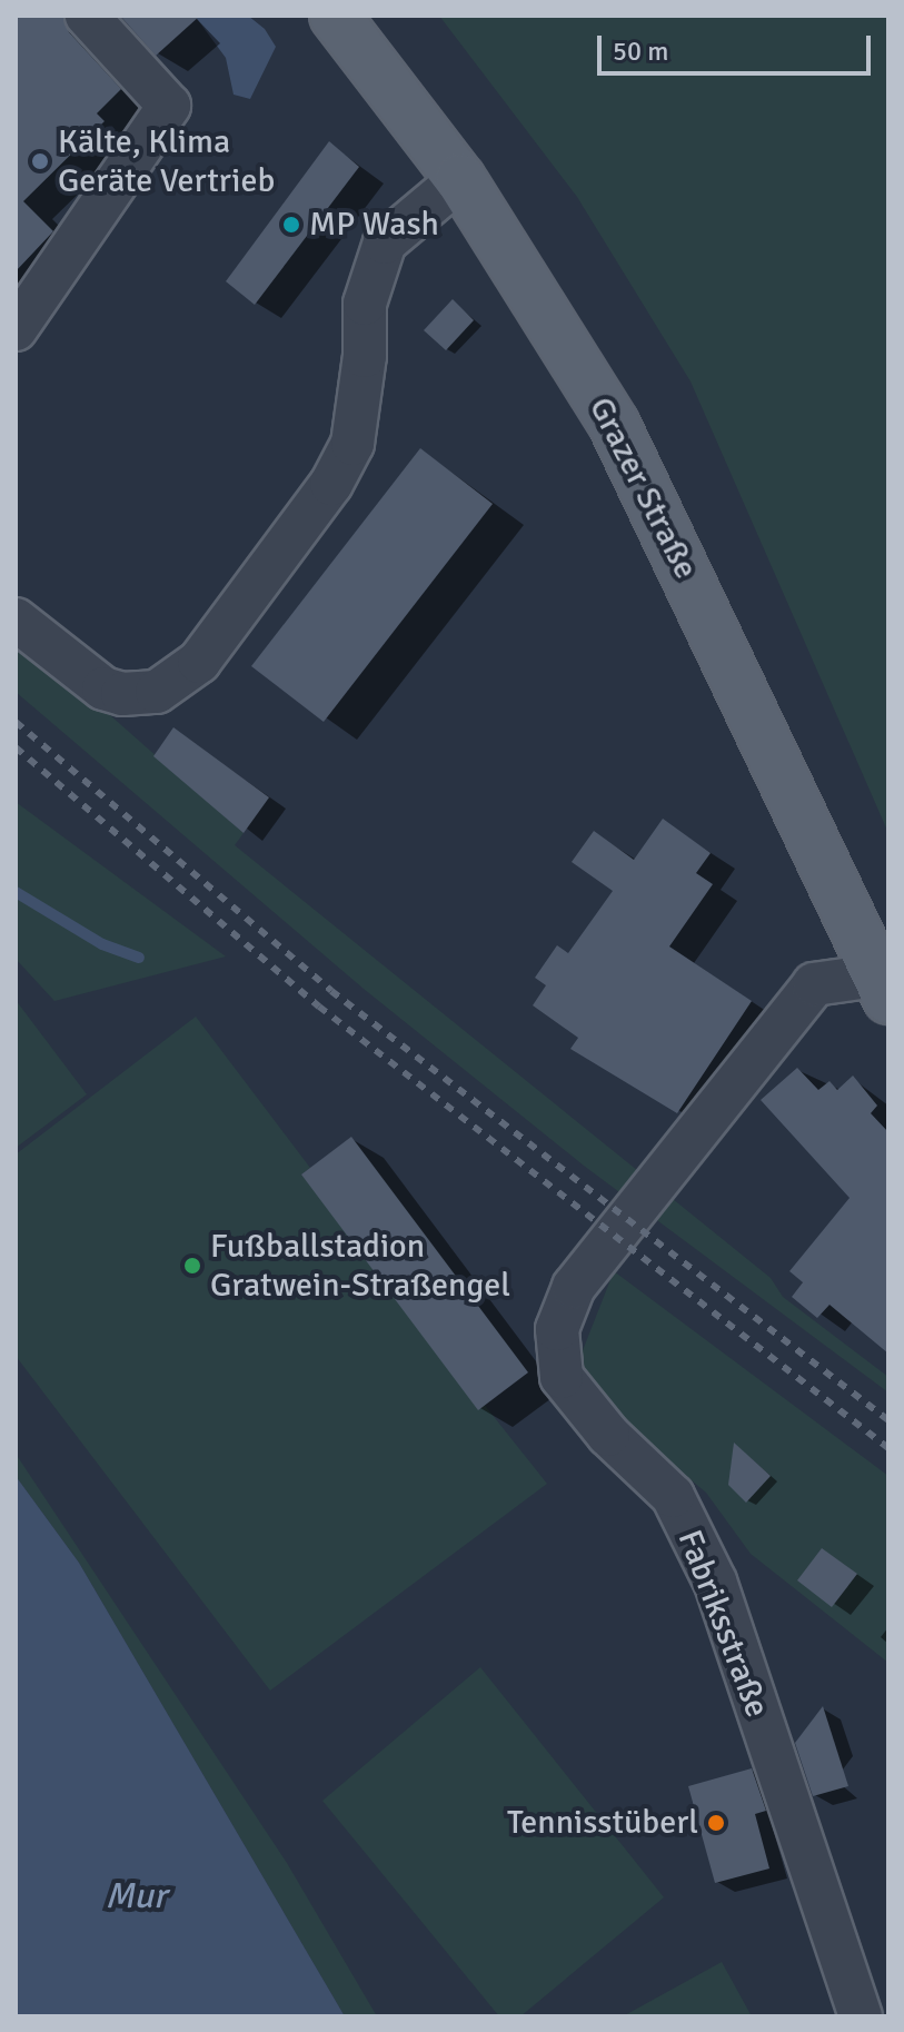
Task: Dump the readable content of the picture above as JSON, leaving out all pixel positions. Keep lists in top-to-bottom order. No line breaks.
{"streets":{"main road":["Grazer Straße"],"street":["Fabriksstraße"]},"crossings":[["Grazer Straße","Fabriksstraße"]],"water":["Mur"],"places":["Kälte, Klima Geräte Vertrieb","MP Wash","Fußballstadion Gratwein-Straßengel","Tennisstüberl"],"scale_bar":"50 m"}
